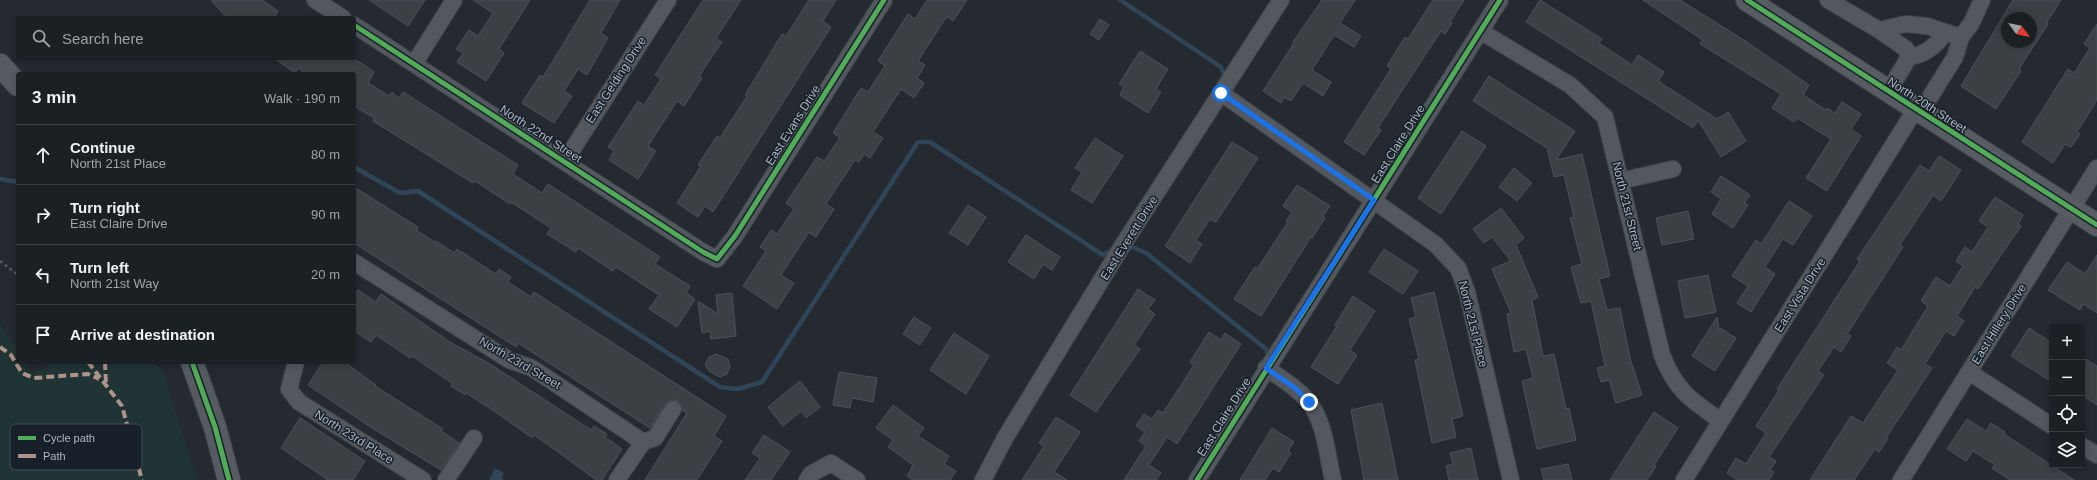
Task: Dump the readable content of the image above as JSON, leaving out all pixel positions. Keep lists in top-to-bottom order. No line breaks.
{"streets":{"street":["East Gelding Drive","North 20th Street","East Evans Drive","North 22nd Street","East Claire Drive","North 21st Street","East Everett Drive","East Vista Drive","North 21st Place","East Hillery Drive","North 23rd Street","North 23rd Place"]},"crossings":[["East Gelding Drive","North 22nd Street"],["North 20th Street","East Vista Drive"],["North 20th Street","East Hillery Drive"],["East Evans Drive","North 22nd Street"],["East Claire Drive","North 21st Street"],["East Claire Drive","North 21st Place"],["North 21st Street","East Vista Drive"],["East Everett Drive","North 21st Place"]],"legend":["Cycle path","Path"],"north":"bottom right","page":{"search":"Search here","heading":["3 min","Walk · 190 m"],"list":[["Continue","North 21st Place","80 m"],["Turn right","East Claire Drive","90 m"],["Turn left","North 21st Way","20 m"],"Arrive at destination"],"map_buttons":["+","−"]}}
